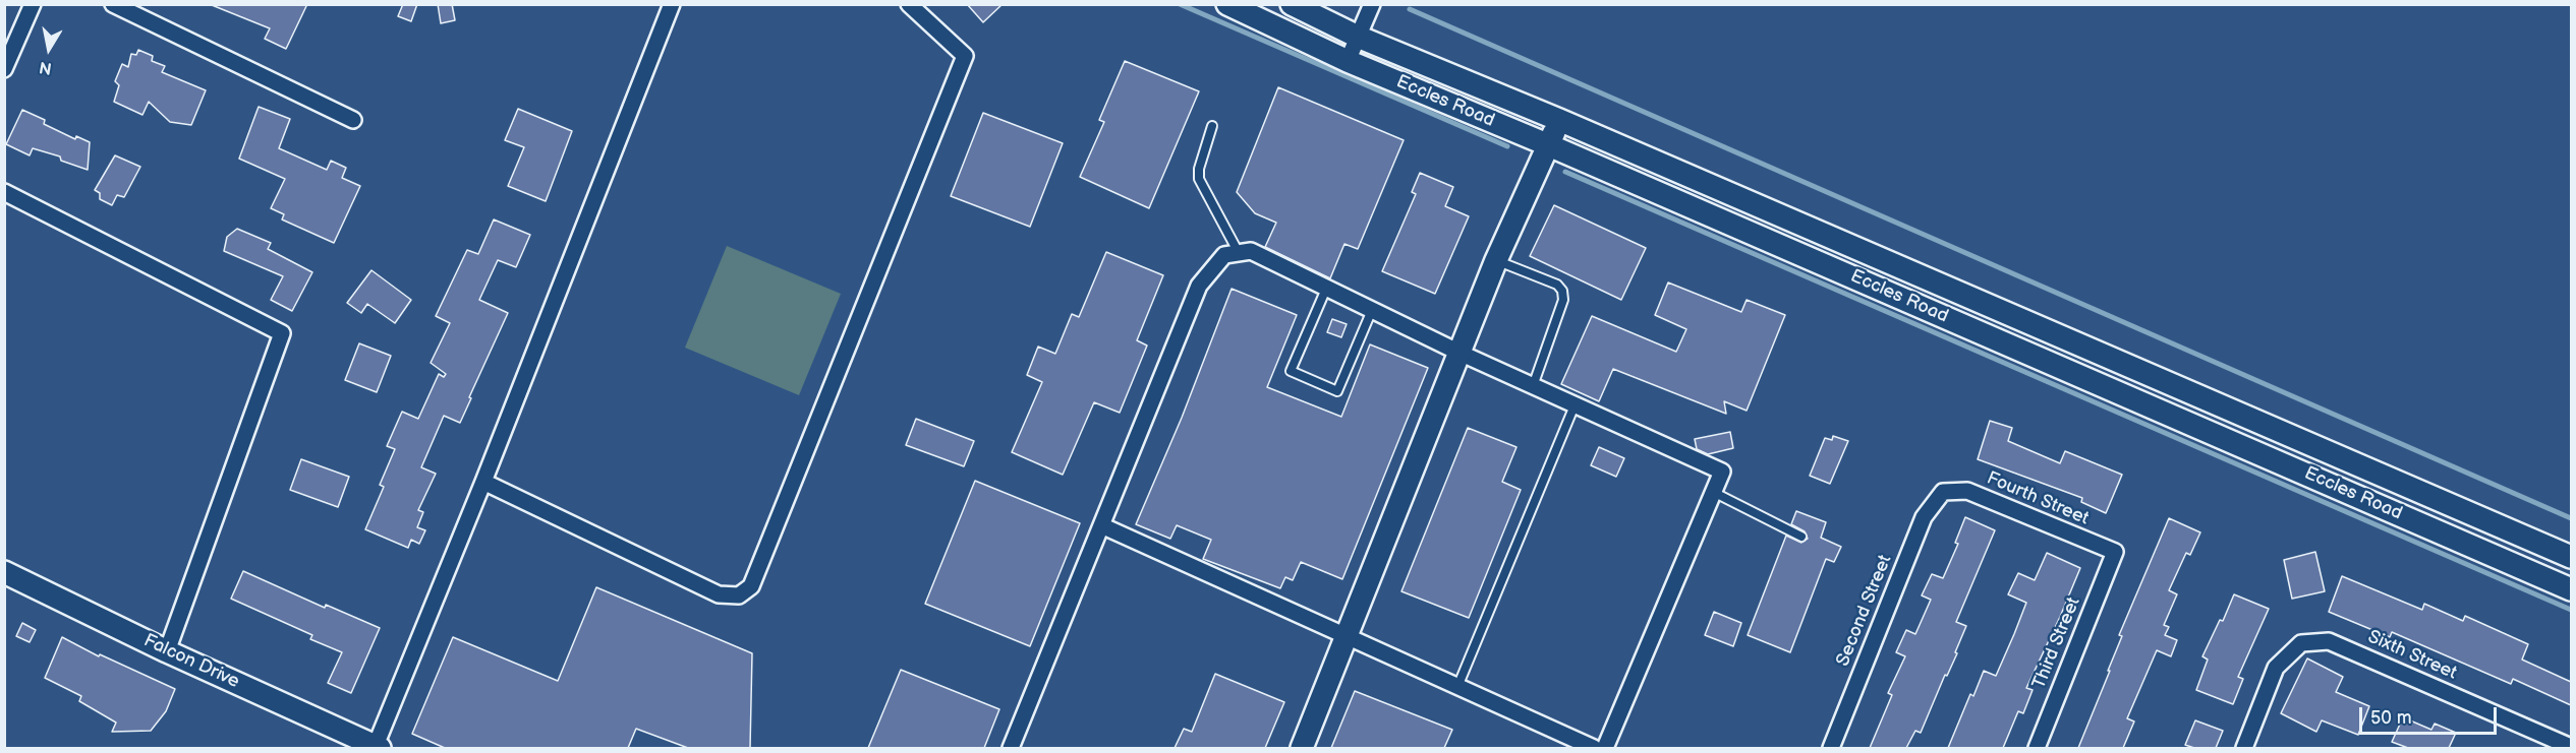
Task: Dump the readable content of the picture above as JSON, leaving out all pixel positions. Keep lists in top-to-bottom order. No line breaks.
{"streets":{"street":["Eccles Road","Fourth Street","Second Street","Third Street","Sixth Street","Falcon Drive"]},"crossings":[["Fourth Street","Second Street"],["Fourth Street","Third Street"]],"scale_bar":"50 m","north":"bottom"}
